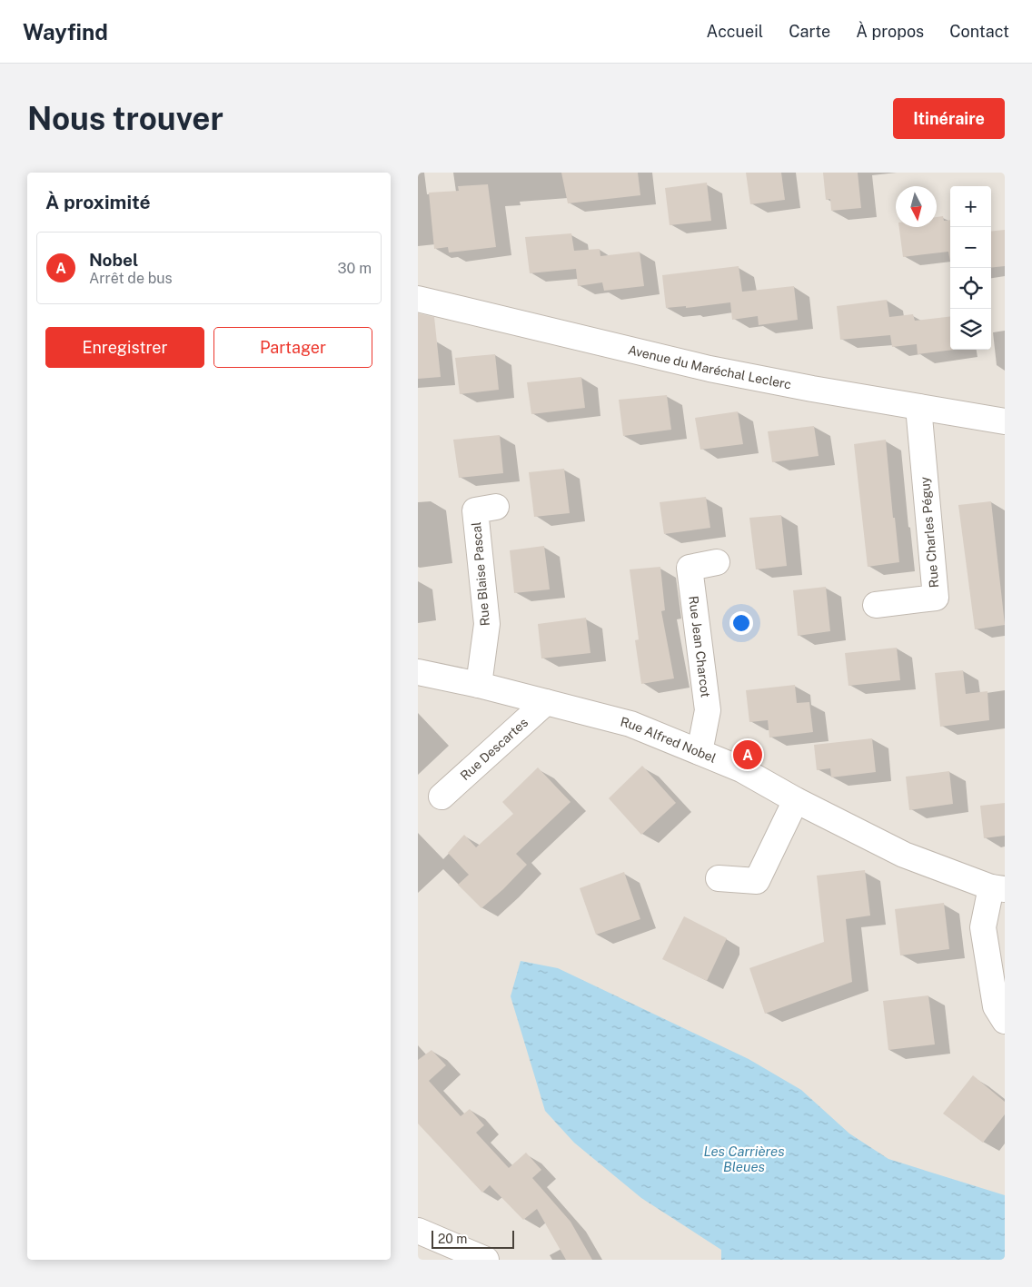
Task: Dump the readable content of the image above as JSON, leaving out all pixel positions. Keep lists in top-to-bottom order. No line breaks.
{"streets":{"street":["Avenue du Maréchal Leclerc","Rue Charles Péguy","Rue Blaise Pascal","Rue Jean Charcot","Rue Alfred Nobel","Rue Descartes"]},"crossings":[["Avenue du Maréchal Leclerc","Rue Charles Péguy"],["Rue Blaise Pascal","Rue Alfred Nobel"],["Rue Jean Charcot","Rue Alfred Nobel"],["Rue Alfred Nobel","Rue Descartes"]],"water":["Les Carrières Bleues"],"scale_bar":"20 m","north":"bottom","page":{"header":"Wayfind","nav":["Accueil","Carte","À propos","Contact"],"buttons":["Itinéraire",["Enregistrer","Partager"]],"title":"Nous trouver","heading":"À proximité","map_buttons":["+","−"],"list":[{"mark":"A","name":"Nobel","note":"Arrêt de bus","value":"30 m"}],"pins":"A","scale":"20 m"}}
